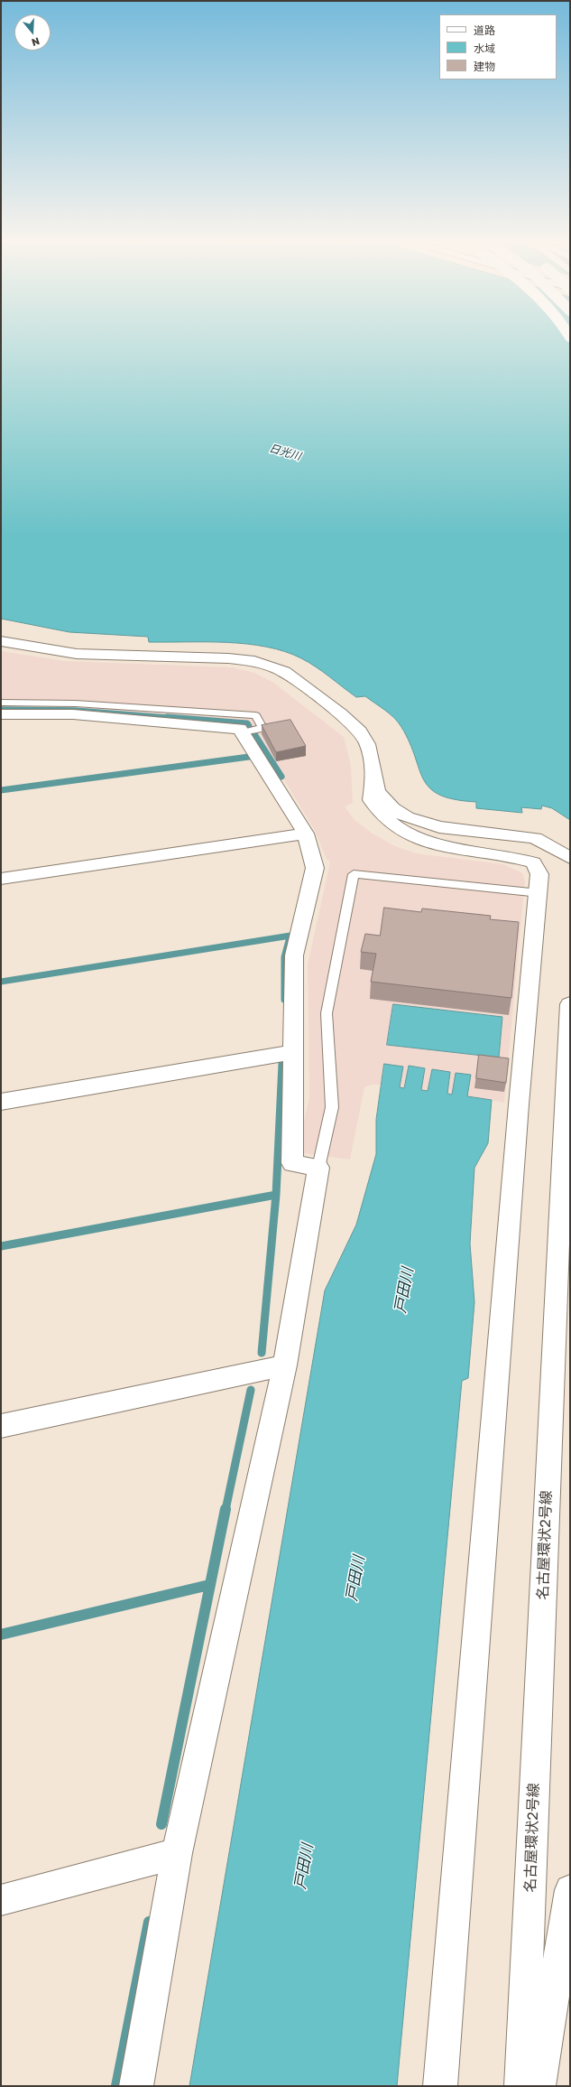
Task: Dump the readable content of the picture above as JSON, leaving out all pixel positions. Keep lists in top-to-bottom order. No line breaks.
{"streets":{"main road":["名古屋環状2号線"]},"water":["日光川","戸田川"],"legend":["道路","水域","建物"],"north":"bottom"}
